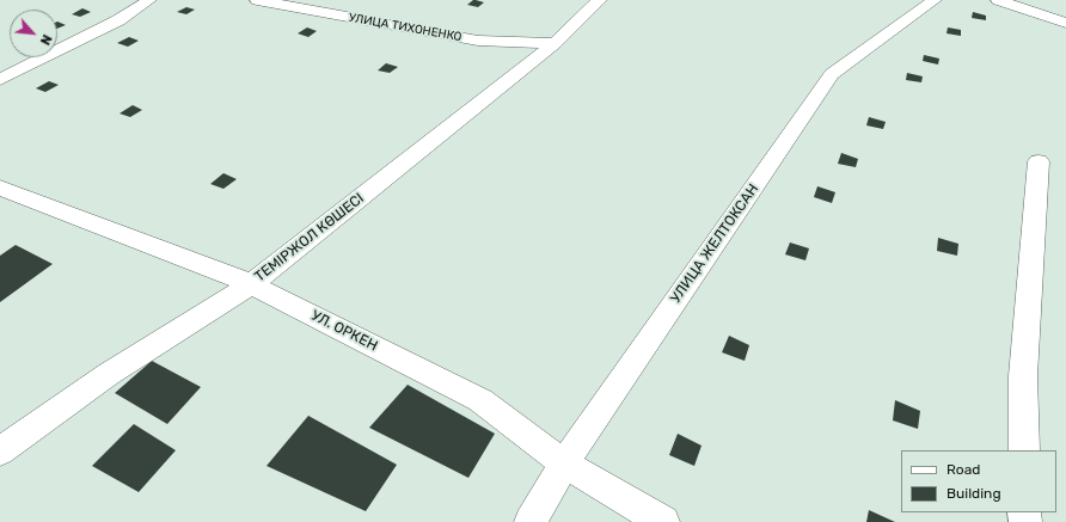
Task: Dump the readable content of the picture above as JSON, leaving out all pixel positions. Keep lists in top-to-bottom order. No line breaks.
{"streets":{"street":["УЛИЦА ТИХОНЕНКО","ТЕМІРЖОЛ КӨШЕСІ","УЛИЦА ЖЕЛТОКСАН","УЛ. ОРКЕН"]},"crossings":[["УЛИЦА ТИХОНЕНКО","ТЕМІРЖОЛ КӨШЕСІ"],["ТЕМІРЖОЛ КӨШЕСІ","УЛ. ОРКЕН"],["УЛИЦА ЖЕЛТОКСАН","УЛ. ОРКЕН"]],"legend":["Road","Building"],"north":"bottom right"}
